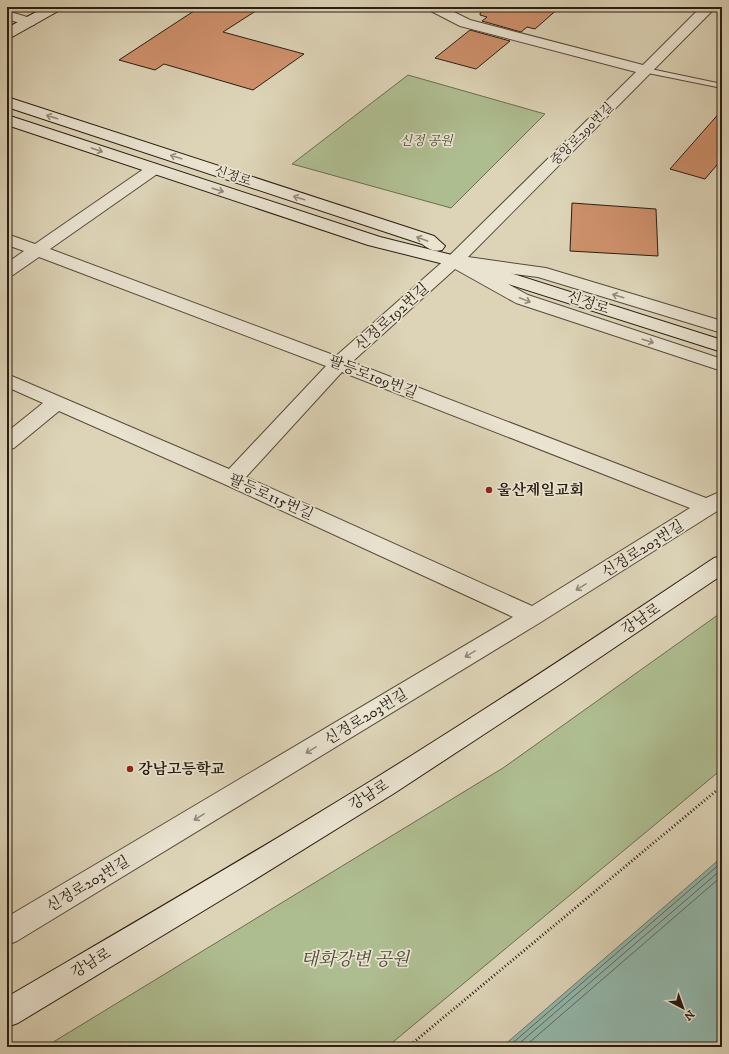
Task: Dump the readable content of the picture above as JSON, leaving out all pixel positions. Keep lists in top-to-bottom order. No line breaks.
{"streets":{"street":["중앙로290번길","신정로","신정로192번길","팔등로109번길","팔등로115번길","신정로203번길","강남로"]},"crossings":[["중앙로290번길","신정로"],["중앙로290번길","신정로192번길"],["신정로","신정로192번길"],["신정로192번길","팔등로109번길"],["신정로192번길","팔등로115번길"],["팔등로109번길","신정로203번길"],["팔등로115번길","신정로203번길"]],"one_way":["신정로203번길"],"parks":["신정 공원","태화강변 공원"],"places":["울산제일교회","강남고등학교"],"north":"bottom right"}
